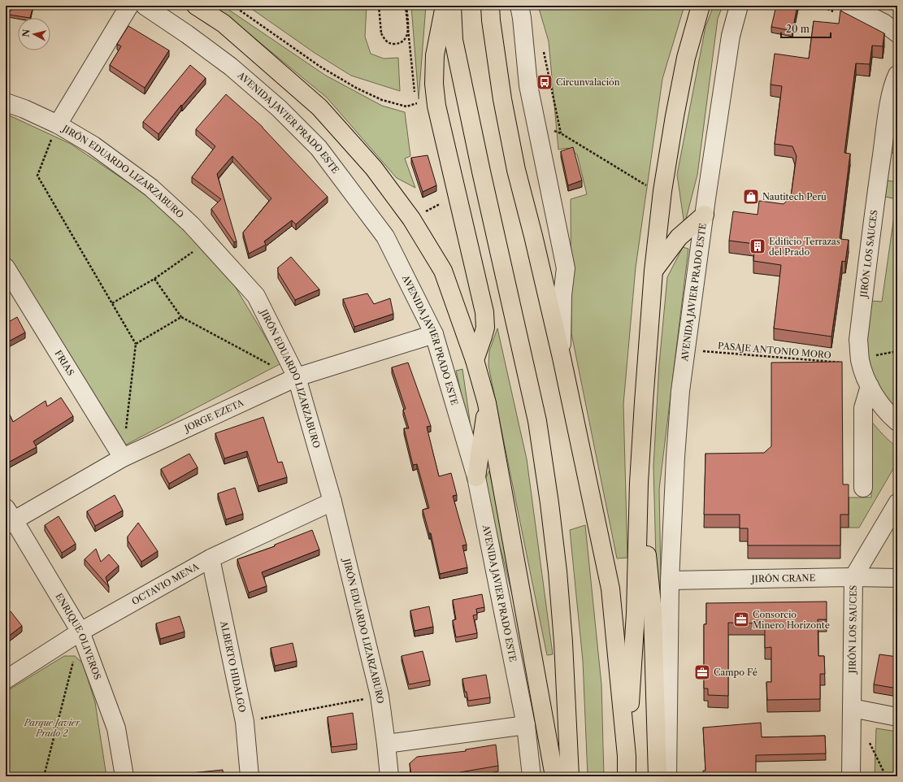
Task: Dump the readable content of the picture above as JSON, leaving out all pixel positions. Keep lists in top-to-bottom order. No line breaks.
{"streets":{"street":["AVENIDA JAVIER PRADO ESTE","JIRÓN EDUARDO LIZARZABURO","JIRÓN LOS SAUCES","FRIAS","JORGE EZETA","JIRÓN CRANE","OCTAVIO MENA","ENRIQUE OLIVEROS","ALBERTO HIDALGO"],"path":["PASAJE ANTONIO MORO"]},"crossings":[["AVENIDA JAVIER PRADO ESTE","JORGE EZETA"],["AVENIDA JAVIER PRADO ESTE","JIRÓN CRANE"],["JIRÓN EDUARDO LIZARZABURO","JORGE EZETA"],["JIRÓN EDUARDO LIZARZABURO","OCTAVIO MENA"],["JIRÓN LOS SAUCES","JIRÓN CRANE"],["FRIAS","JORGE EZETA"],["JORGE EZETA","ENRIQUE OLIVEROS"],["OCTAVIO MENA","ENRIQUE OLIVEROS"],["OCTAVIO MENA","ALBERTO HIDALGO"]],"parks":["Parque Javier Prado 2"],"places":{"bus stop":["Circunvalación"],"shop":["Nautitech Perú"],"building":["Edificio Terrazas del Prado"],"office":["Consorcio Minero Horizonte","Campo Fé"]},"scale_bar":"20 m","north":"left"}
